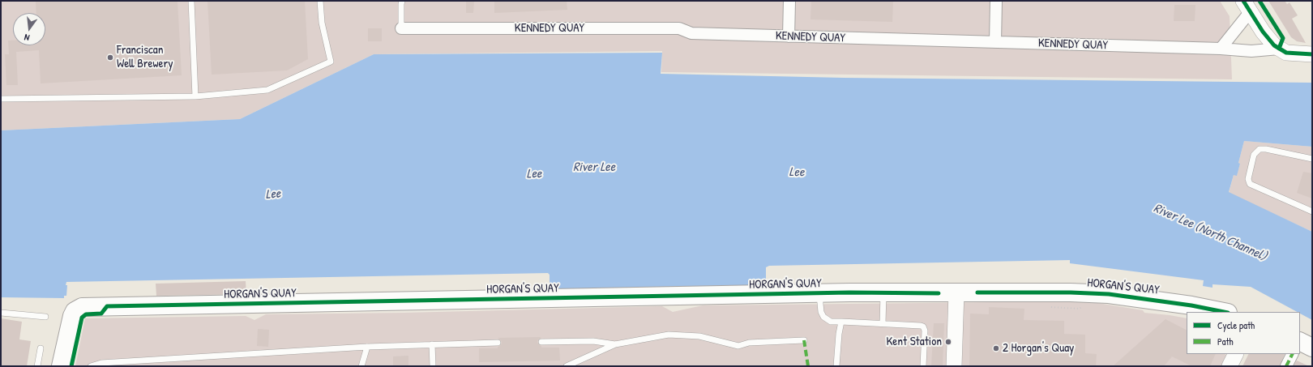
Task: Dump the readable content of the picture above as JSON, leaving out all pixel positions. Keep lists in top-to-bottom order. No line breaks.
{"streets":{"highway":["HORGAN'S QUAY"],"street":["KENNEDY QUAY"]},"water":["River Lee","Lee","River Lee (North Channel)"],"places":["Franciscan Well Brewery","Kent Station","2 Horgan's Quay"],"legend":["Cycle path","Path"],"north":"bottom"}
